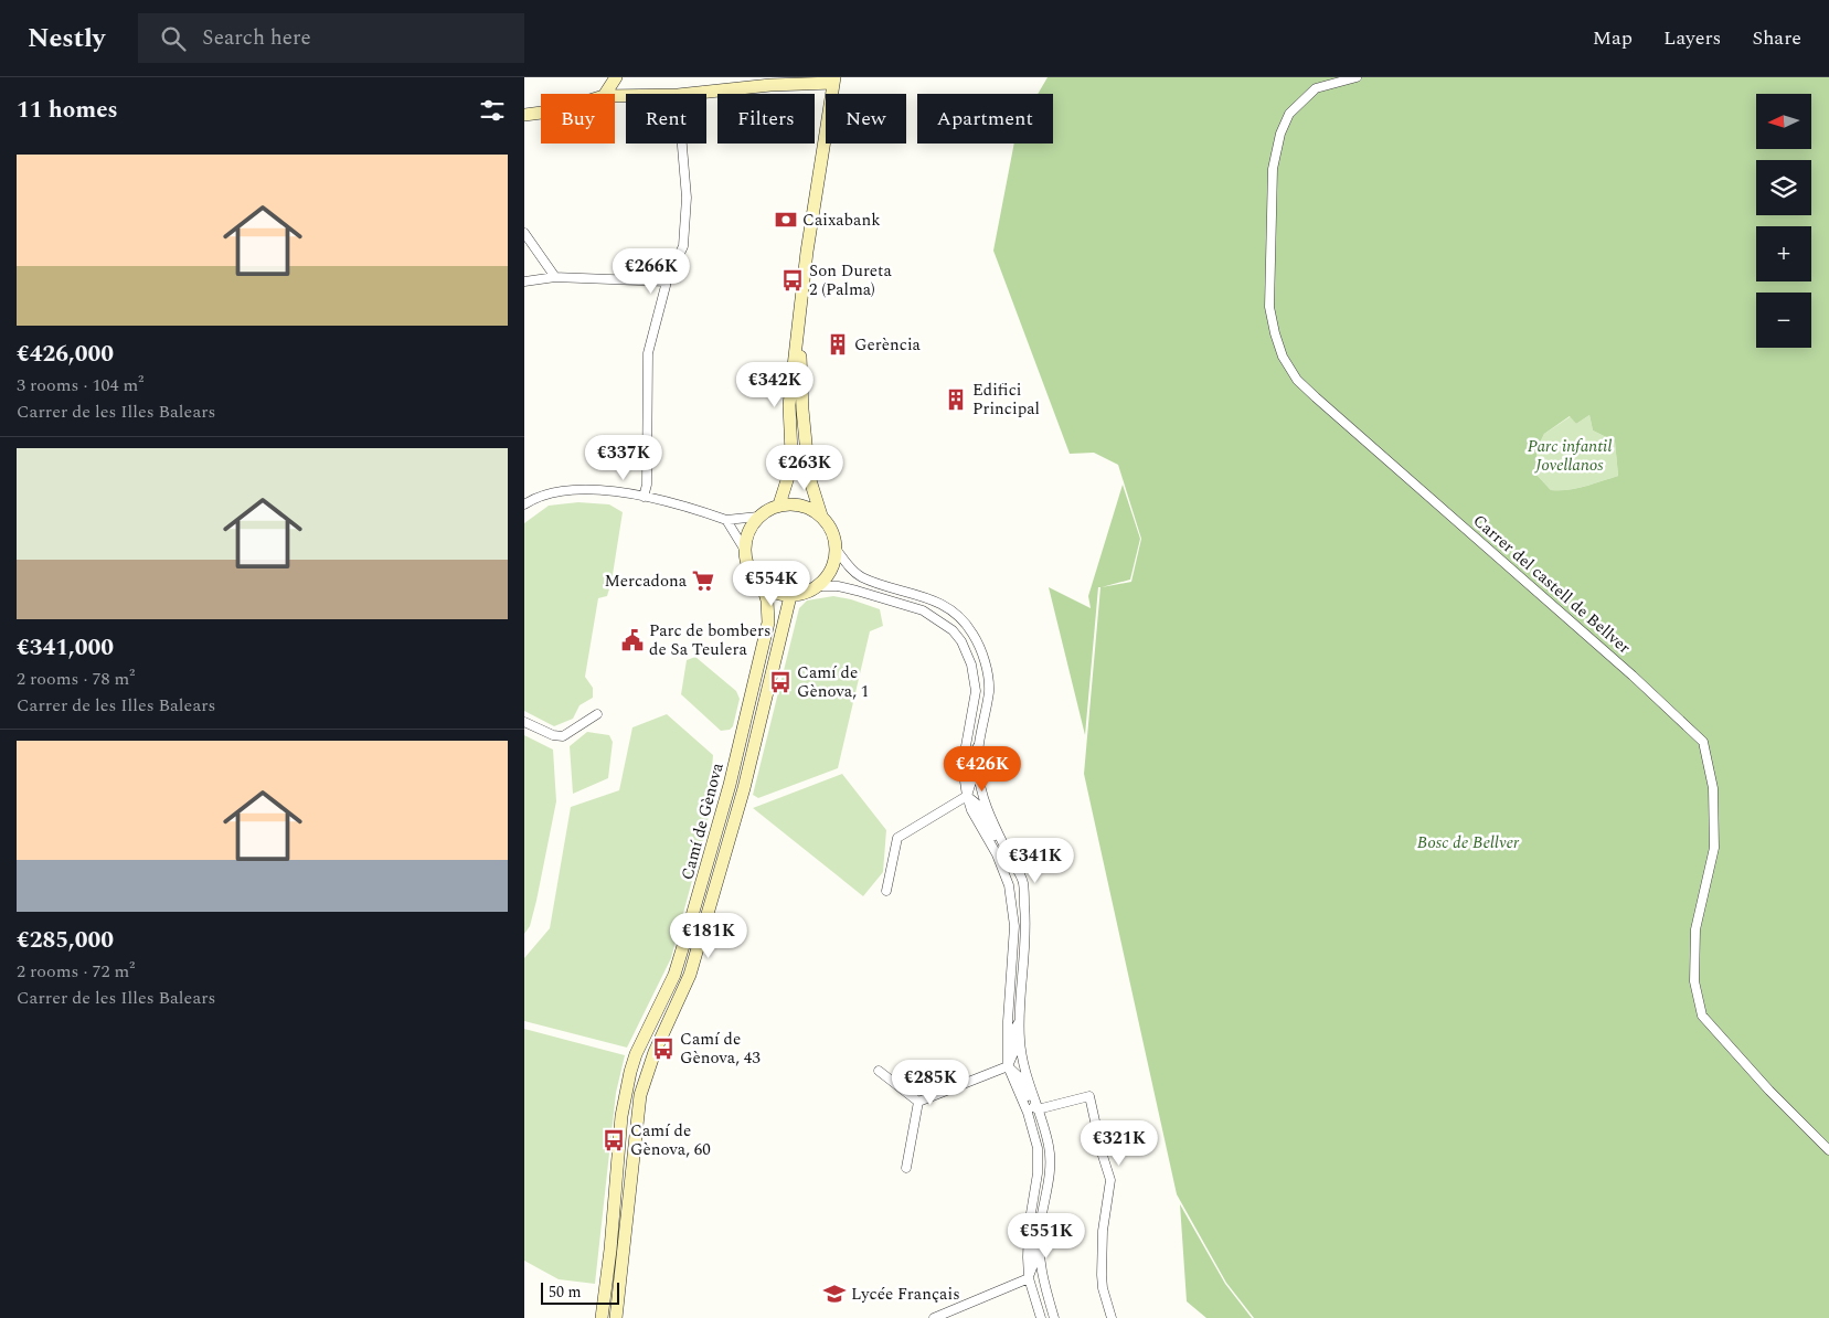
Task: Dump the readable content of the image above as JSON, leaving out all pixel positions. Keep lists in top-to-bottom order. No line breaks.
{"streets":{"street":["Carrer del castell de Bellver","Camí de Gènova"]},"parks":["Parc infantil Jovellanos","Bosc de Bellver"],"places":{"bank":["Caixabank"],"bus stop":["Son Dureta 2 (Palma)","Camí de Gènova, 1","Camí de Gènova, 43","Camí de Gènova, 60"],"building":["Gerència","Edifici Principal"],"supermarket":["Mercadona"],"public building":["Parc de bombers de Sa Teulera"],"school or university":["Lycée Français"]},"scale_bar":"50 m","north":"left","page":{"header":"Nestly","search":"Search here","nav":["Map","Layers","Share"],"heading":"11 homes","map_buttons":["+","−"],"chip":["Buy","Rent","Filters","New","Apartment"],"list":[{"name":"€426,000","note":"3 rooms · 104 m² · Carrer de les Illes Balears"},{"name":"€341,000","note":"2 rooms · 78 m² · Carrer de les Illes Balears"},{"name":"€285,000","note":"2 rooms · 72 m² · Carrer de les Illes Balears"}],"price":["€266K","€342K","€337K","€263K","€554K","€426K","€341K","€181K","€285K","€321K","€551K"],"scale":"50 m"}}
